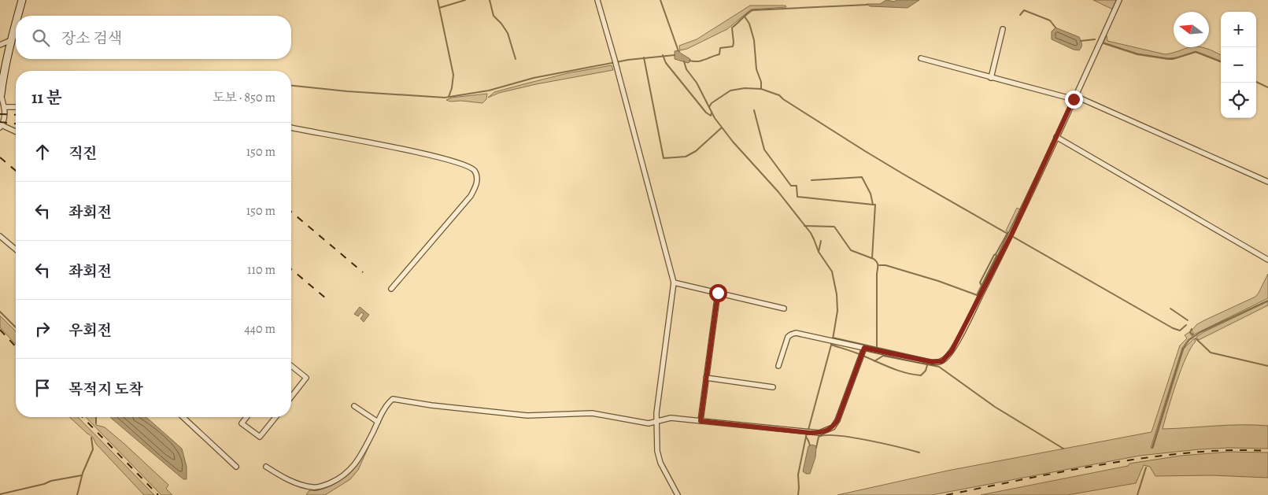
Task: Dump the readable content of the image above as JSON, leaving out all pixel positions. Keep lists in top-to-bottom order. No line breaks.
{"north":"left","page":{"map_buttons":["+","−"],"search":"장소 검색","heading":["11 분","도보 · 850 m"],"list":[["직진","150 m"],["좌회전","150 m"],["좌회전","110 m"],["우회전","440 m"],"목적지 도착"]}}
